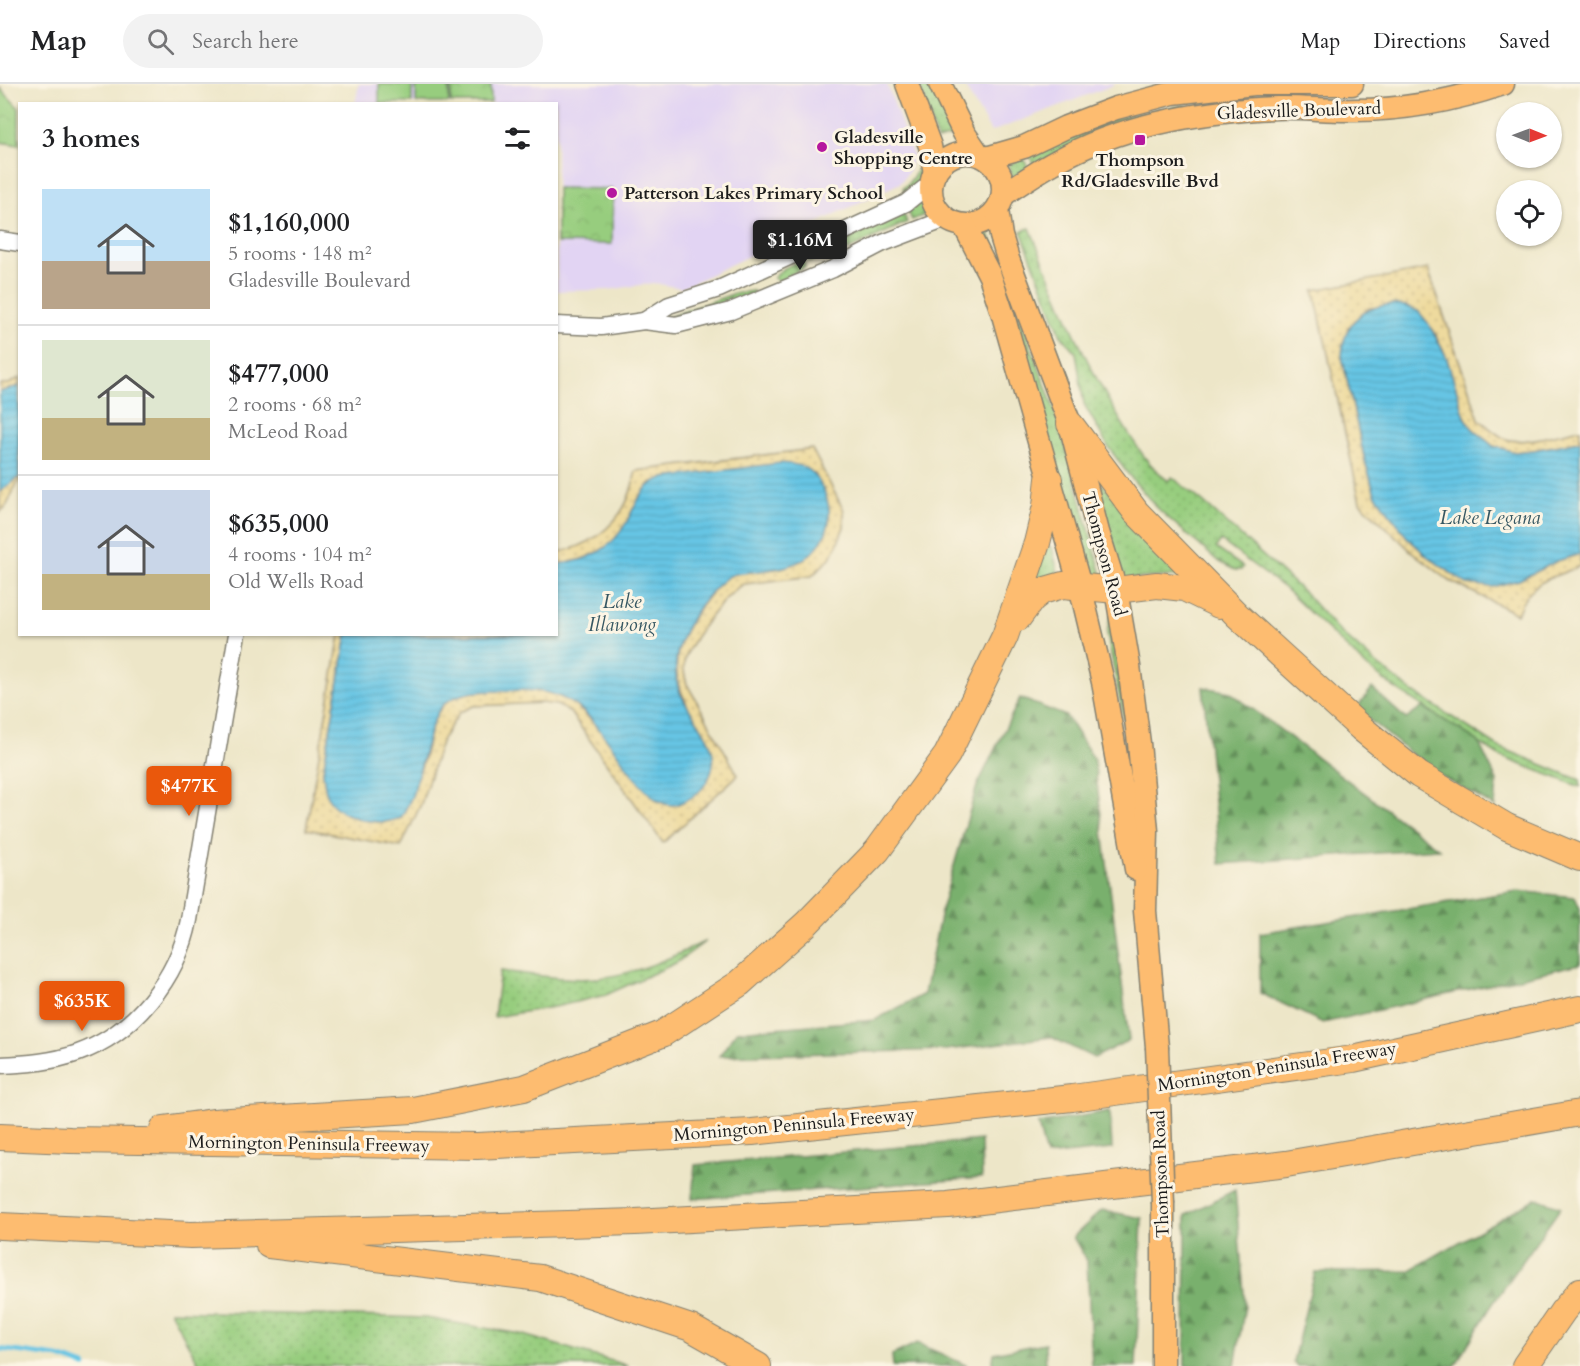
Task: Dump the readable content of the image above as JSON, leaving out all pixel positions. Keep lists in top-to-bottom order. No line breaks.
{"streets":{"highway":["Mornington Peninsula Freeway"],"main road":["Gladesville Boulevard","Thompson Road"]},"crossings":[["Gladesville Boulevard","Thompson Road"]],"water":["Lake Legana","Lake Illawong"],"places":{"transit":["Thompson Rd/Gladesville Bvd"],"other":["Gladesville Shopping Centre","Patterson Lakes Primary School"]},"north":"right","page":{"header":"Map","search":"Search here","nav":["Map","Directions","Saved"],"heading":"3 homes","list":[{"name":"$1,160,000","note":"5 rooms · 148 m² · Gladesville Boulevard"},{"name":"$477,000","note":"2 rooms · 68 m² · McLeod Road"},{"name":"$635,000","note":"4 rooms · 104 m² · Old Wells Road"}],"price":["$1.16M","$477K","$635K"]}}
